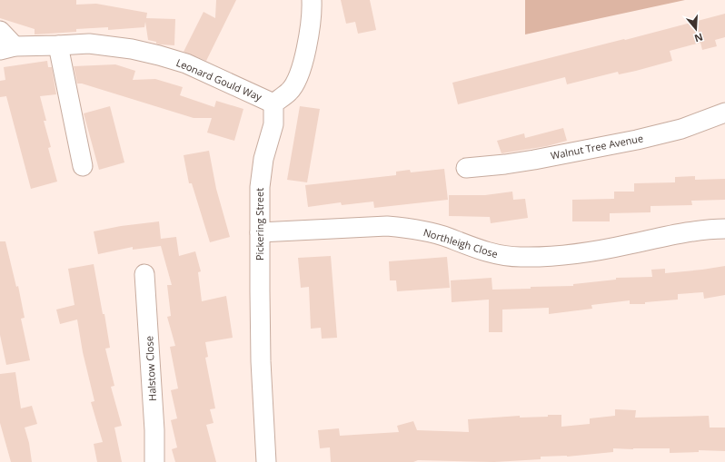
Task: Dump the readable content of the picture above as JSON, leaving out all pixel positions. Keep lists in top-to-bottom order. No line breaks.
{"streets":{"street":["Leonard Gould Way","Walnut Tree Avenue","Pickering Street","Northleigh Close","Halstow Close"]},"crossings":[["Leonard Gould Way","Pickering Street"],["Pickering Street","Northleigh Close"]],"north":"bottom"}
